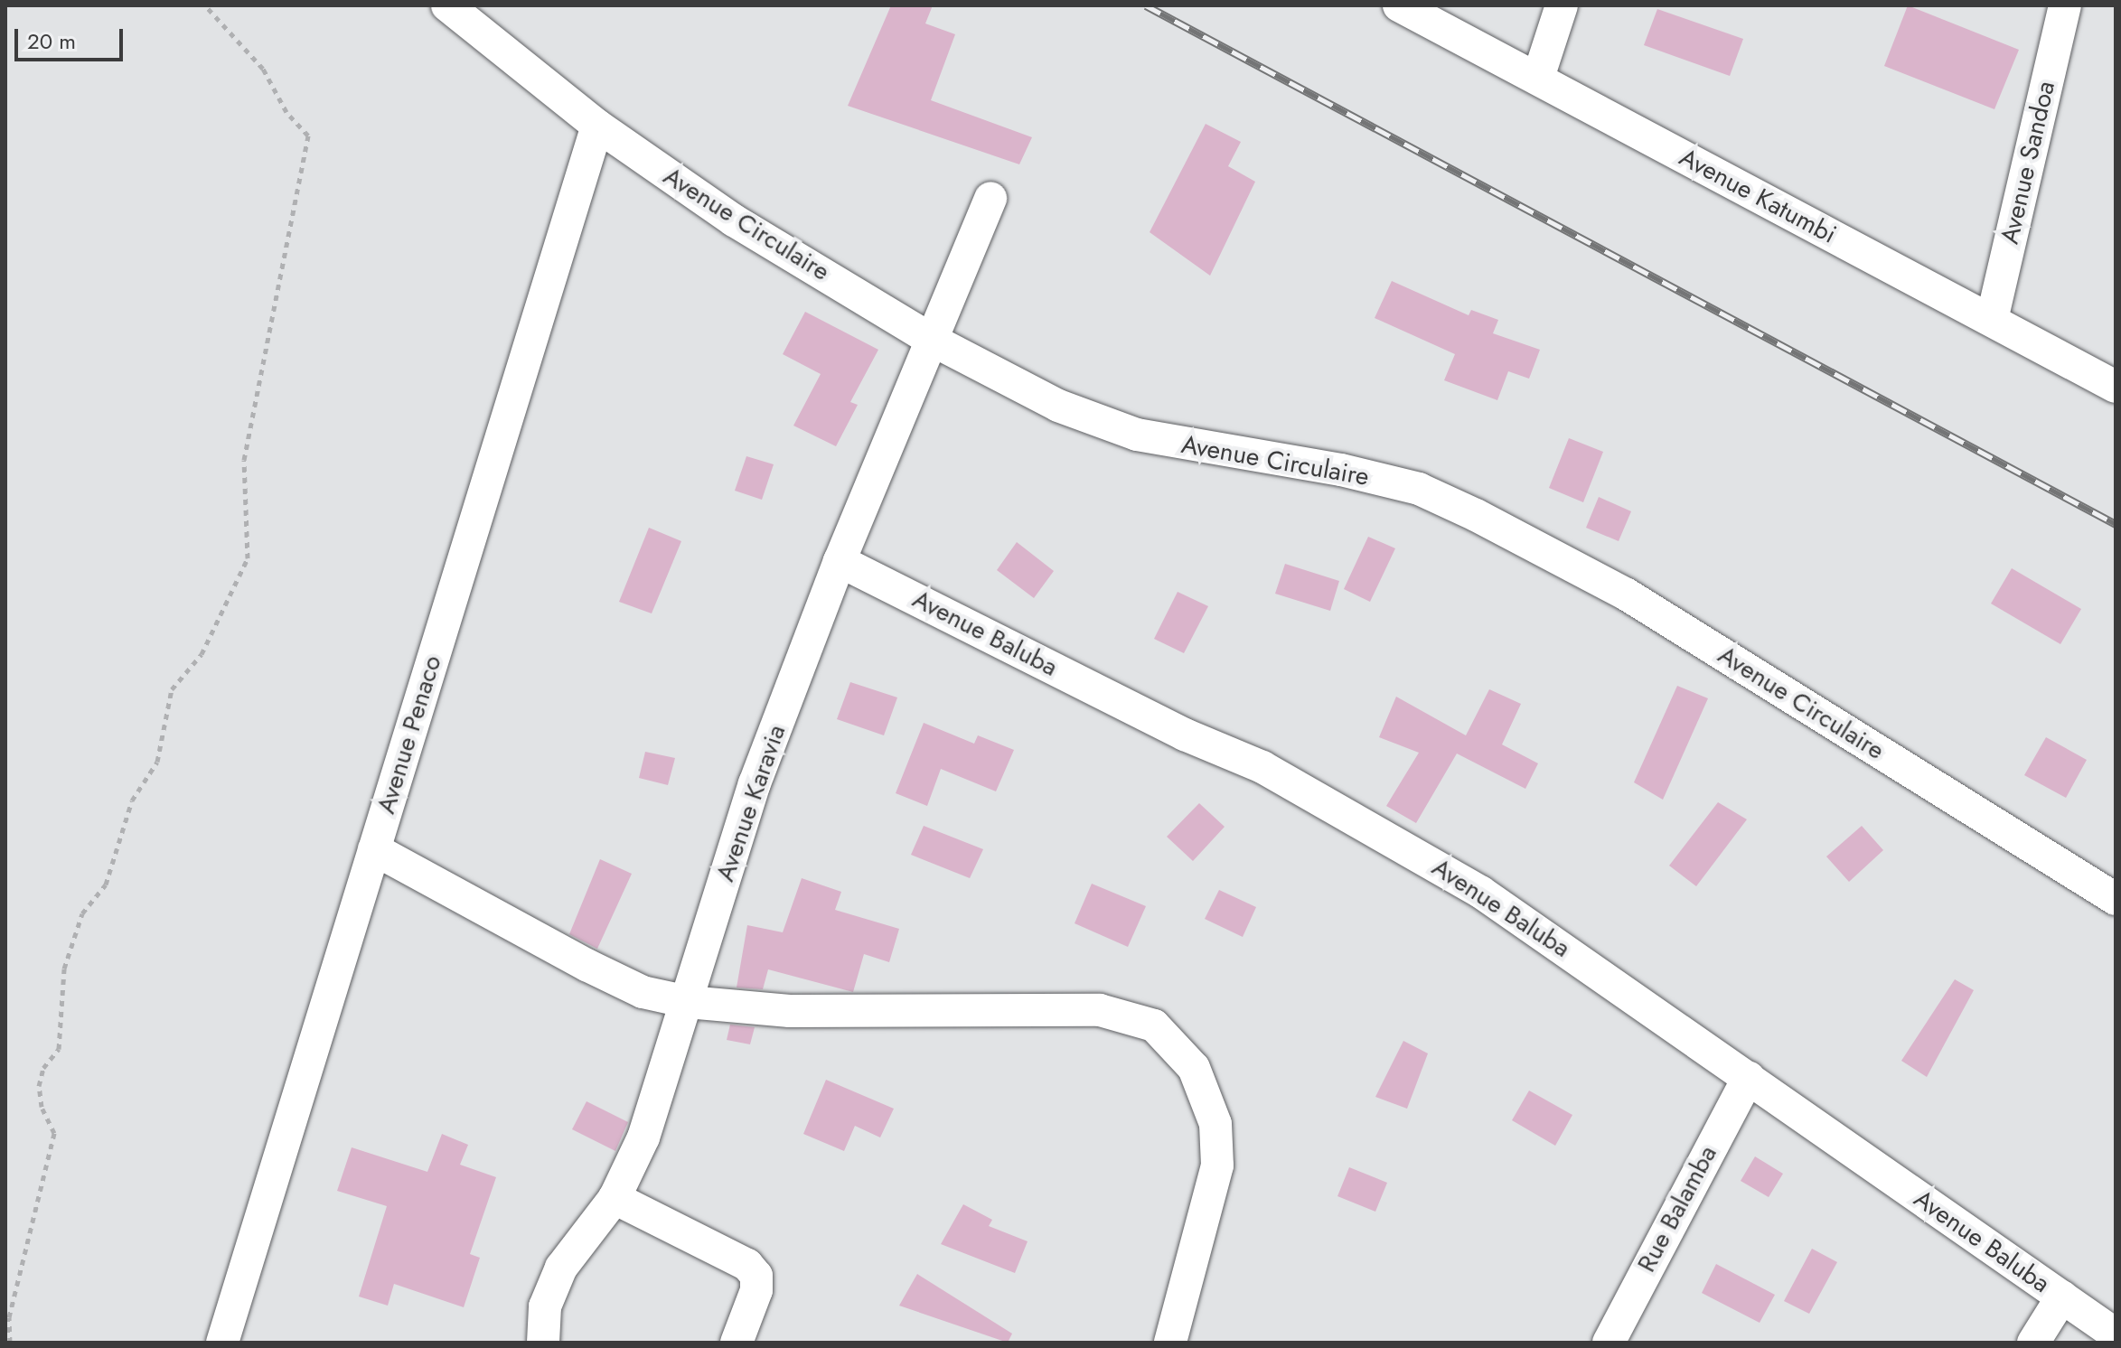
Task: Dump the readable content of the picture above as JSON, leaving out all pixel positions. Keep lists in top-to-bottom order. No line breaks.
{"streets":{"street":["Avenue Sandoa","Avenue Katumbi","Avenue Circulaire","Avenue Baluba","Avenue Penaco","Avenue Karavia","Rue Balamba"]},"crossings":[["Avenue Sandoa","Avenue Katumbi"],["Avenue Circulaire","Avenue Penaco"],["Avenue Circulaire","Avenue Karavia"],["Avenue Baluba","Avenue Karavia"],["Avenue Baluba","Rue Balamba"]],"scale_bar":"20 m"}
